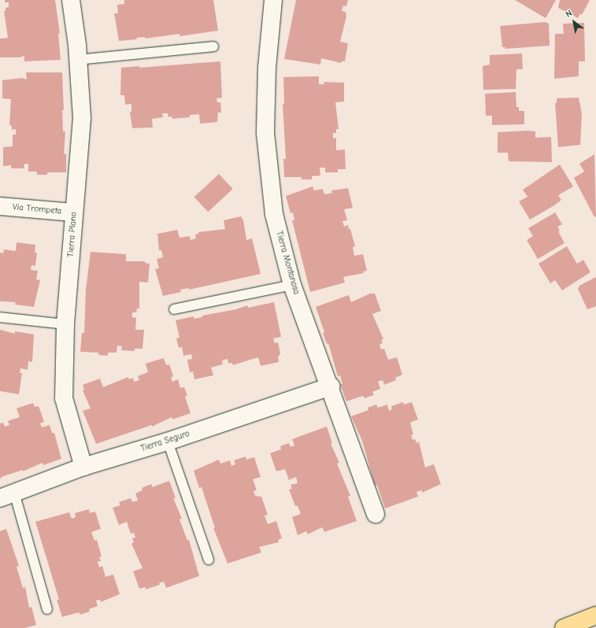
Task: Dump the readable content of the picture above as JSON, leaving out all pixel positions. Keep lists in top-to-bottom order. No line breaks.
{"streets":{"street":["Via Trompeta","Tierra Plano","Tierra Montanosa","Tierra Seguro"]},"crossings":[["Via Trompeta","Tierra Plano"],["Tierra Plano","Tierra Seguro"],["Tierra Montanosa","Tierra Seguro"]],"north":"top left"}
